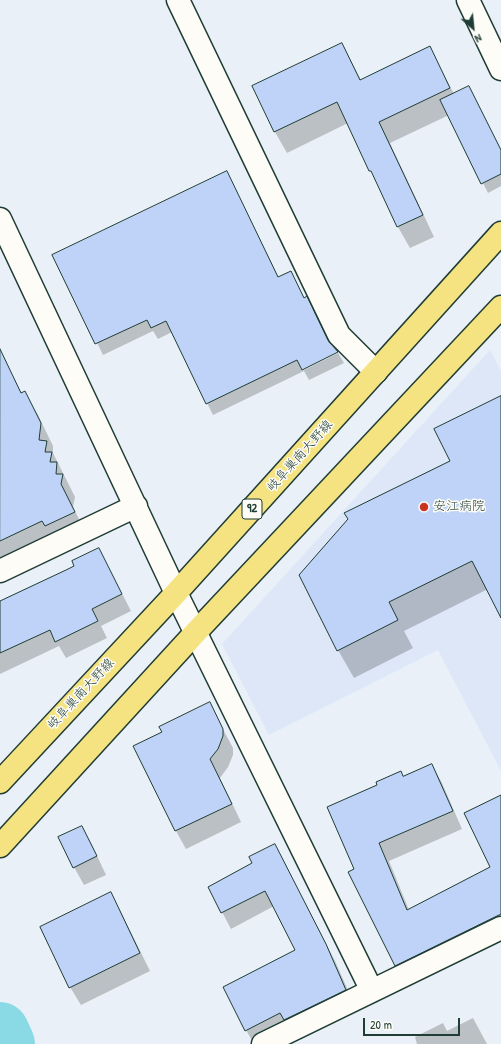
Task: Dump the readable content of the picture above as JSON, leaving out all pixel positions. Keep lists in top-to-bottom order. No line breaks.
{"streets":{"main road":["岐阜巣南大野線","92"]},"places":["安江病院"],"scale_bar":"20 m","north":"bottom right"}
